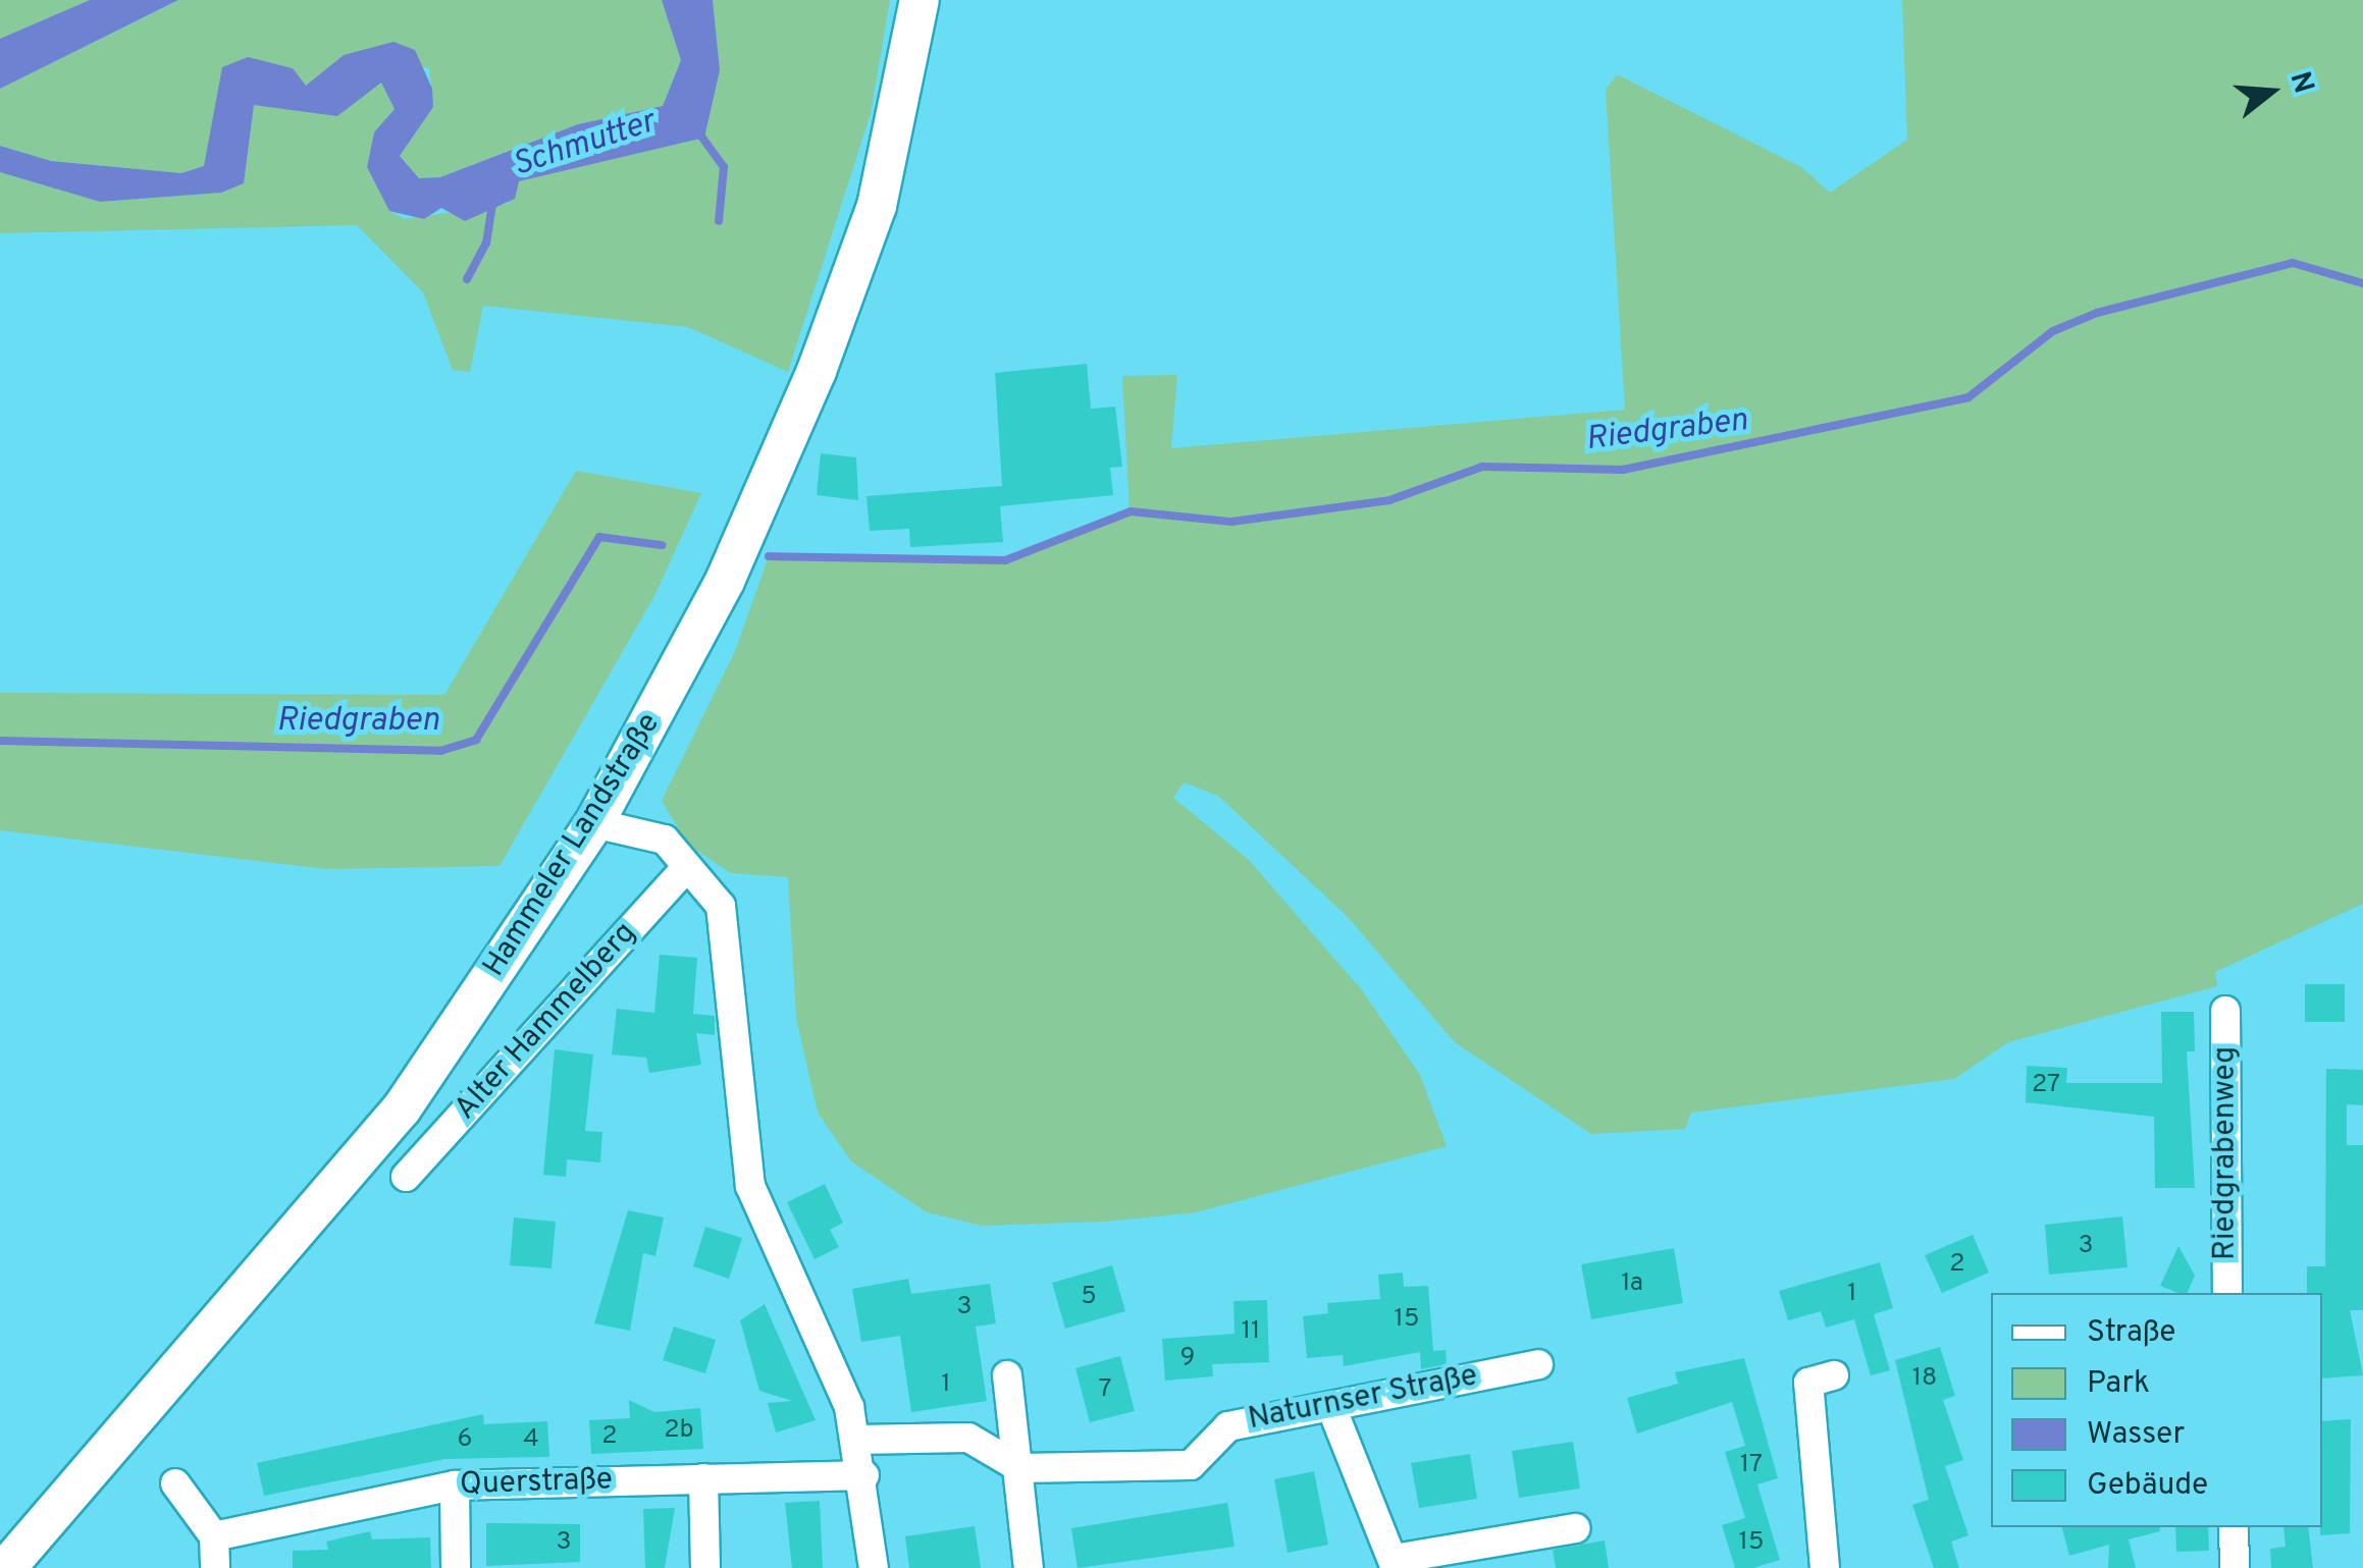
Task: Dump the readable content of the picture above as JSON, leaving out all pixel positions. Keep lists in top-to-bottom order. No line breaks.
{"streets":{"main road":["Hammeler Landstraße"],"street":["Alter Hammelberg","Riedgrabenweg","Naturnser Straße","Querstraße"]},"water":["Schmutter","Riedgraben"],"house_numbers":["27","3","2","1a","1","5","3","15","11","9","18","1","7","2b","2","6","4","17","3","15"],"legend":["Straße","Park","Wasser","Gebäude"],"north":"right"}
